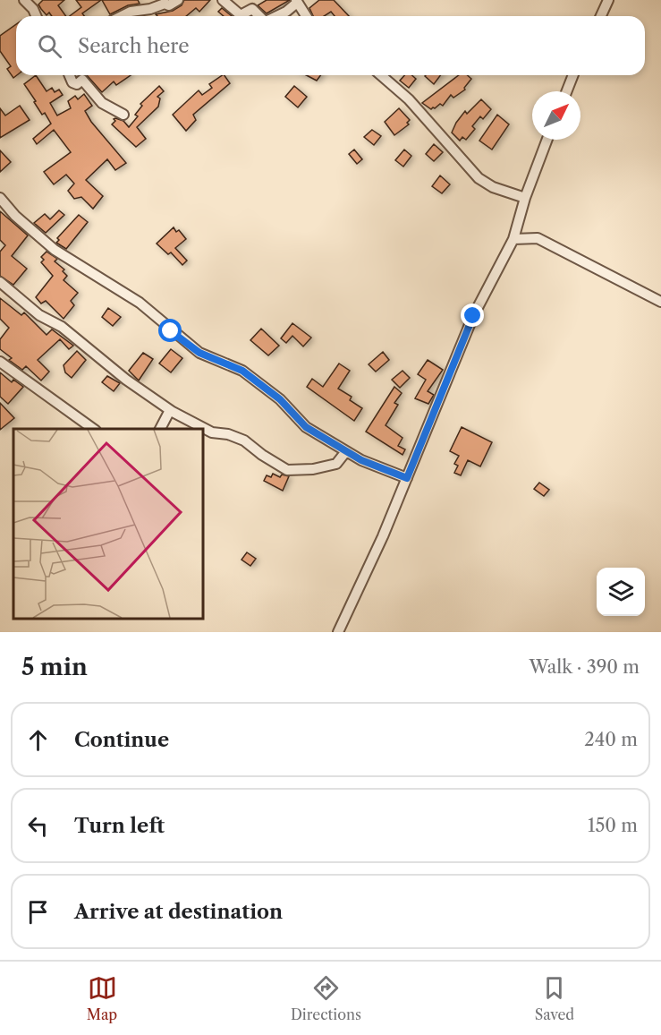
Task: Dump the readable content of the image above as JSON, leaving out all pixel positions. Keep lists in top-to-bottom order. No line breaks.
{"north":"top right","page":{"search":"Search here","heading":["5 min","Walk · 390 m"],"list":[["Continue","240 m"],["Turn left","150 m"],"Arrive at destination"],"nav":["Map","Directions","Saved"]}}
